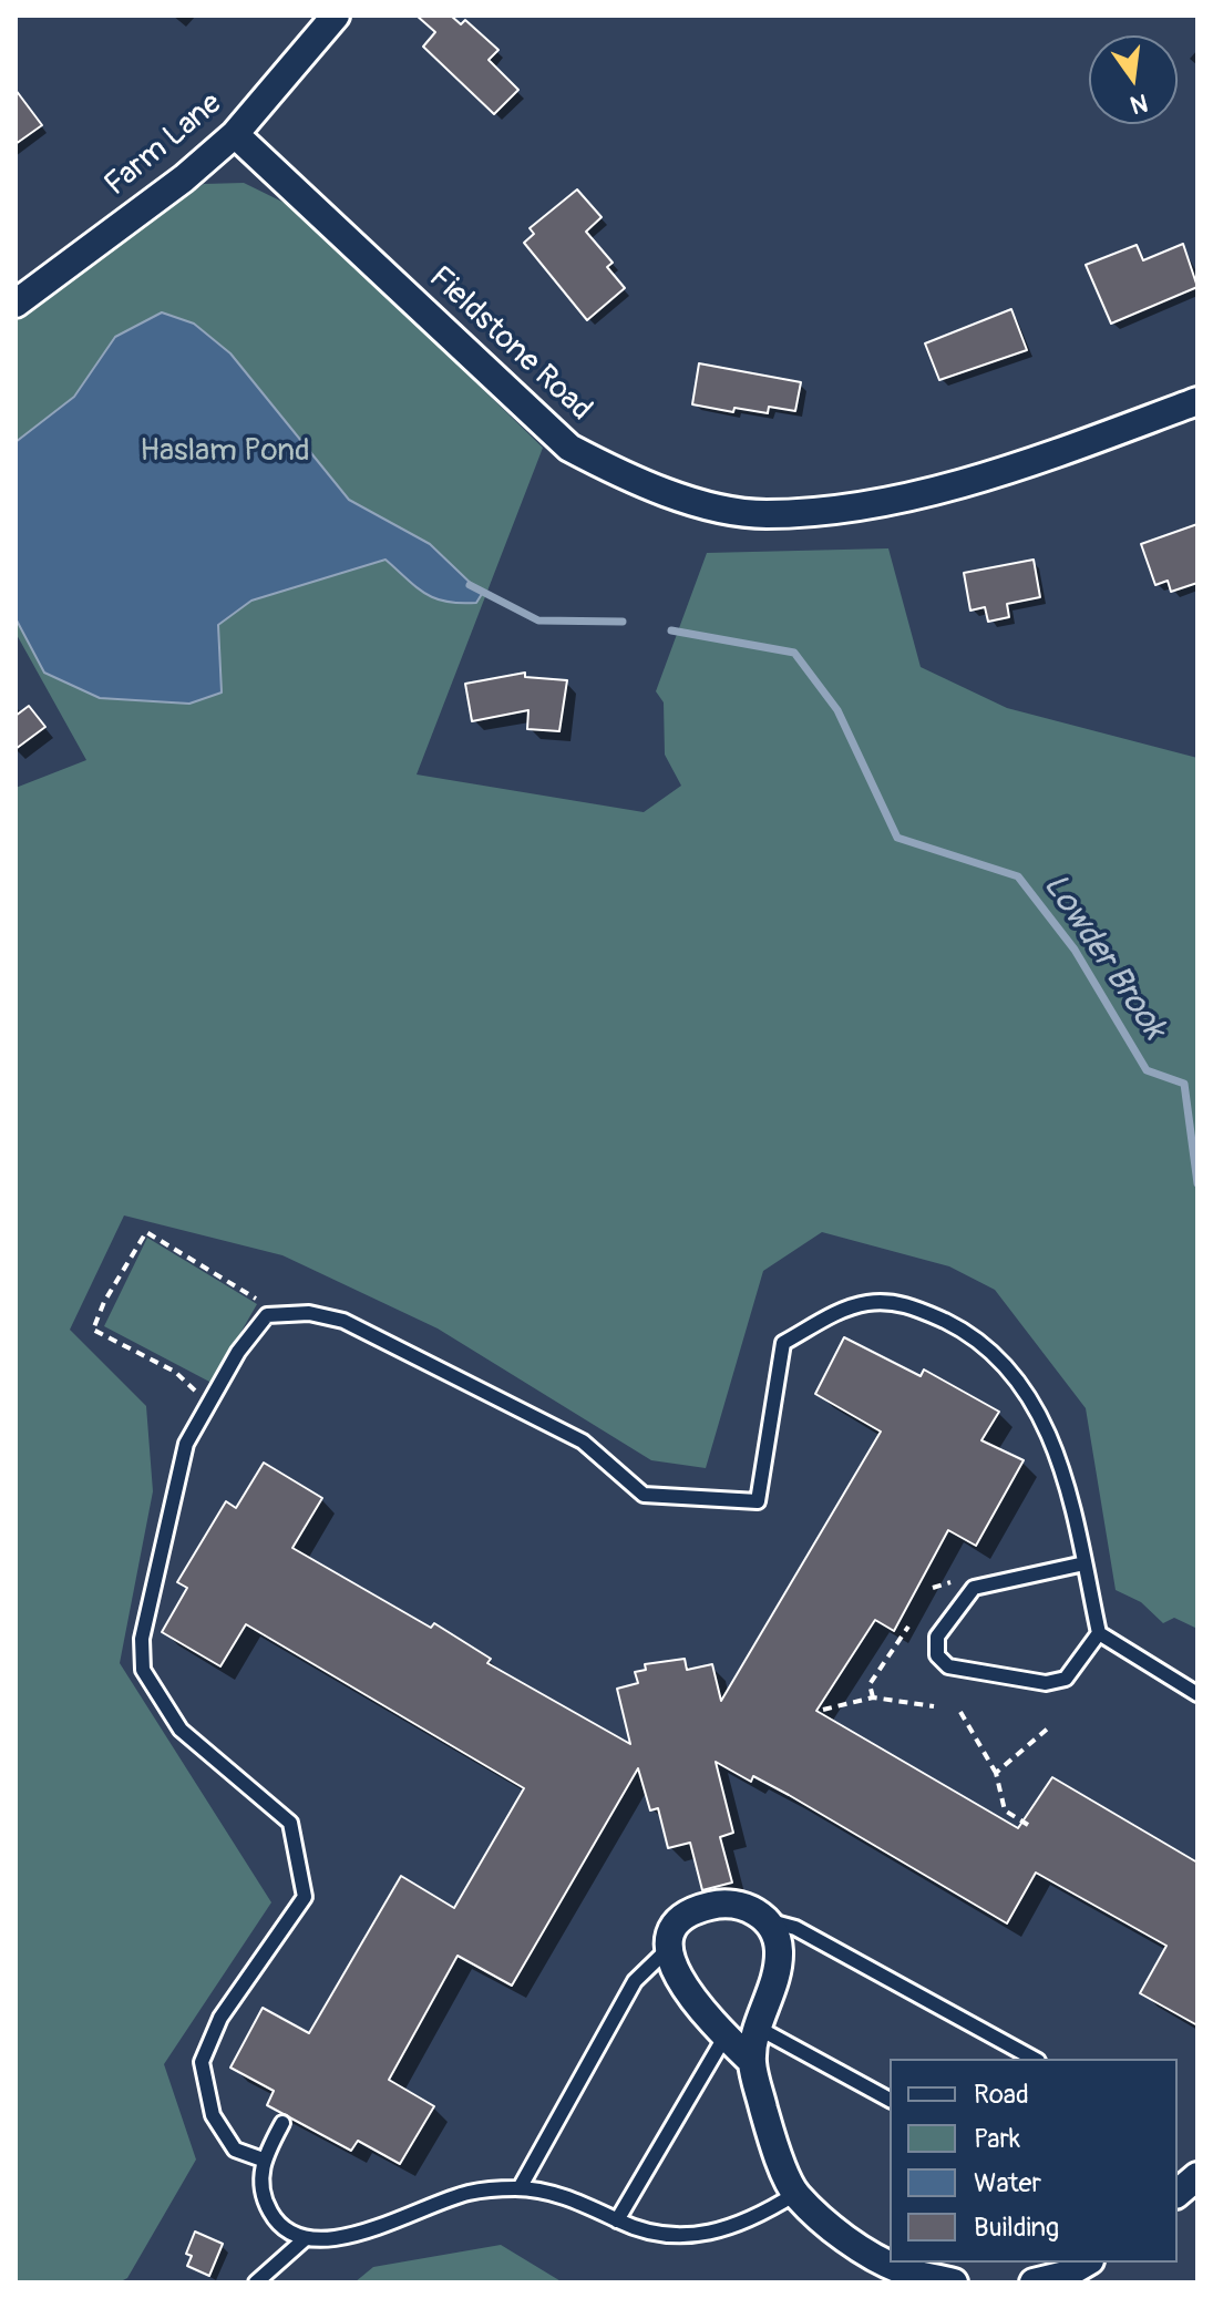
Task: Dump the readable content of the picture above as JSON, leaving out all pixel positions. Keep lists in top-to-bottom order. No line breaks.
{"streets":{"street":["Farm Lane","Fieldstone Road"]},"crossings":[["Farm Lane","Fieldstone Road"]],"water":["Lowder Brook"],"parks":["Haslam Pond"],"legend":["Road","Park","Water","Building"],"north":"bottom"}
